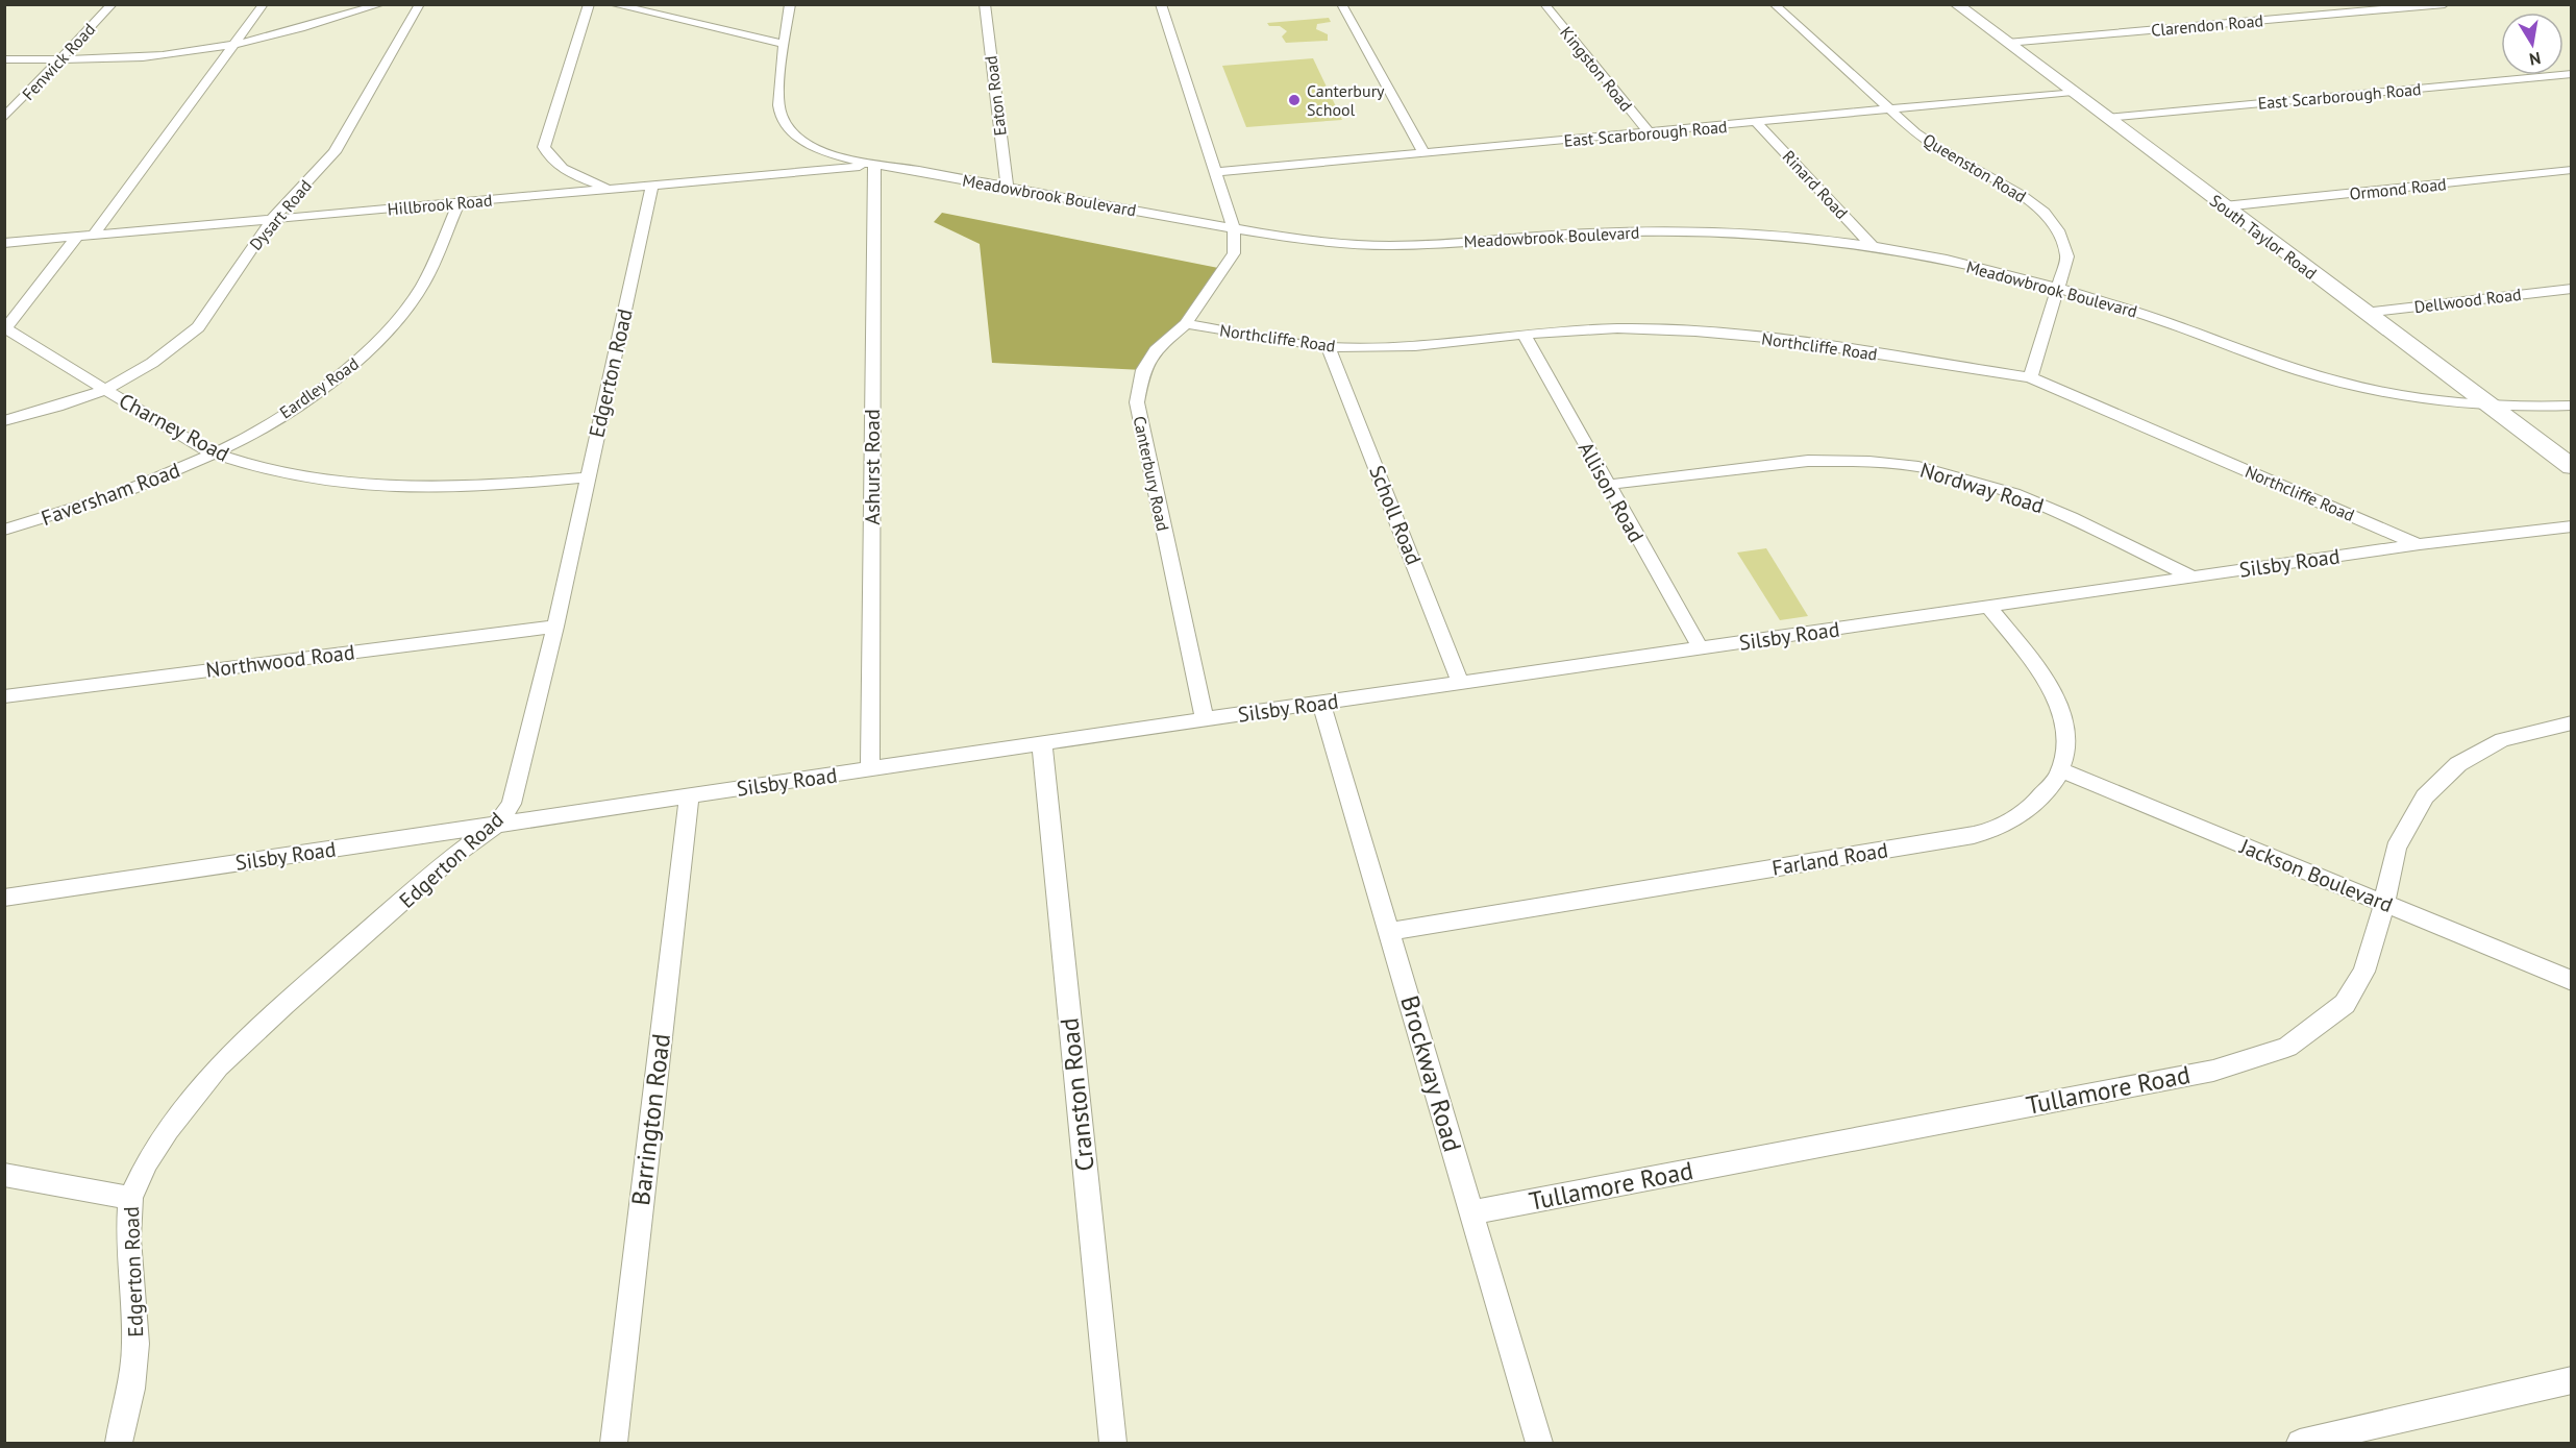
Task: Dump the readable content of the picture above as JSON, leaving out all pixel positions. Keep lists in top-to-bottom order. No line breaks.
{"streets":{"main road":["South Taylor Road"],"street":["Clarendon Road","Fenwick Road","Kingston Road","Eaton Road","East Scarborough Road","Queenston Road","Rinard Road","Ormond Road","Meadowbrook Boulevard","Hillbrook Road","Dysart Road","Dellwood Road","Northcliffe Road","Edgerton Road","Eardley Road","Charney Road","Ashurst Road","Canterbury Road","Nordway Road","Allison Road","Faversham Road","Scholl Road","Silsby Road","Northwood Road","Farland Road","Jackson Boulevard","Brockway Road","Tullamore Road","Cranston Road","Barrington Road"]},"crossings":[["Clarendon Road","South Taylor Road"],["Kingston Road","East Scarborough Road"],["Eaton Road","Meadowbrook Boulevard"],["East Scarborough Road","Queenston Road"],["East Scarborough Road","Rinard Road"],["East Scarborough Road","South Taylor Road"],["East Scarborough Road","Canterbury Road"],["Queenston Road","Meadowbrook Boulevard"],["Queenston Road","Northcliffe Road"],["Rinard Road","Meadowbrook Boulevard"],["Ormond Road","South Taylor Road"],["Meadowbrook Boulevard","Hillbrook Road"],["Meadowbrook Boulevard","South Taylor Road"],["Meadowbrook Boulevard","Ashurst Road"],["Meadowbrook Boulevard","Canterbury Road"],["Hillbrook Road","Dysart Road"],["Hillbrook Road","Edgerton Road"],["Hillbrook Road","Eardley Road"],["Hillbrook Road","Charney Road"],["Hillbrook Road","Ashurst Road"],["Dysart Road","Charney Road"],["South Taylor Road","Dellwood Road"],["Northcliffe Road","Canterbury Road"],["Northcliffe Road","Allison Road"],["Northcliffe Road","Scholl Road"],["Northcliffe Road","Silsby Road"],["Edgerton Road","Charney Road"],["Edgerton Road","Silsby Road"],["Edgerton Road","Northwood Road"],["Eardley Road","Charney Road"],["Eardley Road","Faversham Road"],["Charney Road","Faversham Road"],["Ashurst Road","Silsby Road"],["Canterbury Road","Silsby Road"],["Nordway Road","Allison Road"],["Nordway Road","Silsby Road"],["Allison Road","Silsby Road"],["Scholl Road","Silsby Road"],["Silsby Road","Brockway Road"],["Silsby Road","Cranston Road"],["Silsby Road","Barrington Road"],["Farland Road","Jackson Boulevard"],["Farland Road","Brockway Road"],["Jackson Boulevard","Tullamore Road"],["Brockway Road","Tullamore Road"]],"places":["Canterbury School"],"north":"bottom"}
